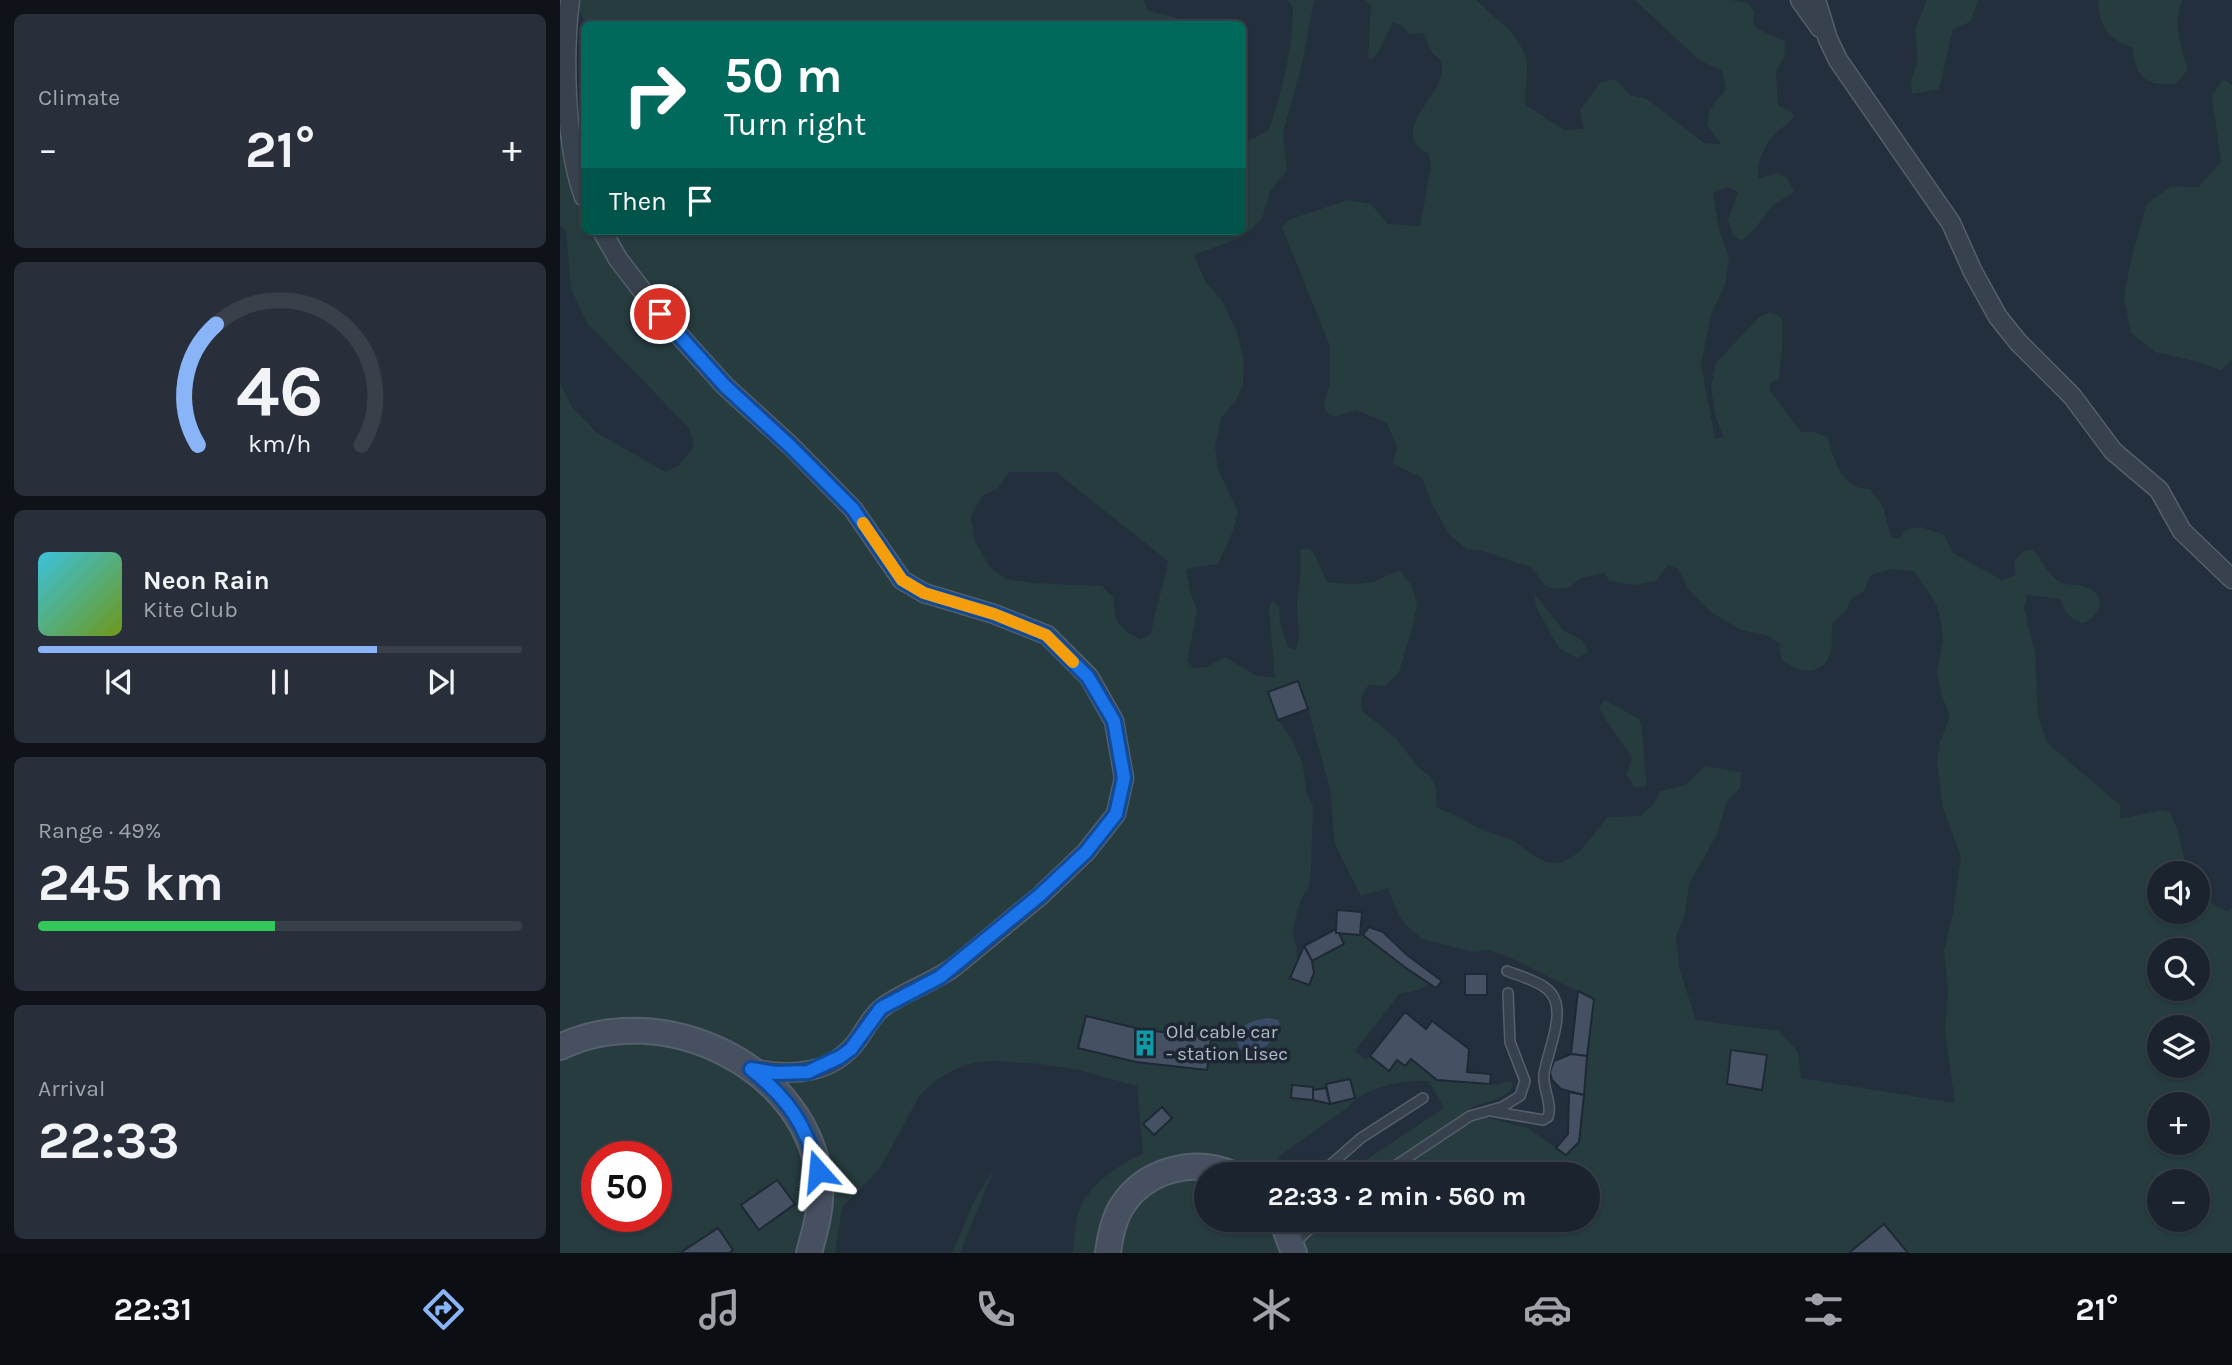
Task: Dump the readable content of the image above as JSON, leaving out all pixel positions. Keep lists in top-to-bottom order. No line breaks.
{"places":{"building":["Old cable car - station Lisec"]},"page":{"tile":["Climate",["Range · 49%","245 km"],["Arrival","22:33"]],"turn":["50 m","Turn right"],"heat":["−","21°","+"],"then":"Then","song":["Neon Rain","Kite Club"],"map_buttons":["+","−"],"limit":"50","trip":"22:33 · 2 min · 560 m","tabs":["22:31","21°"],"gauge":["46","km/h"]}}
